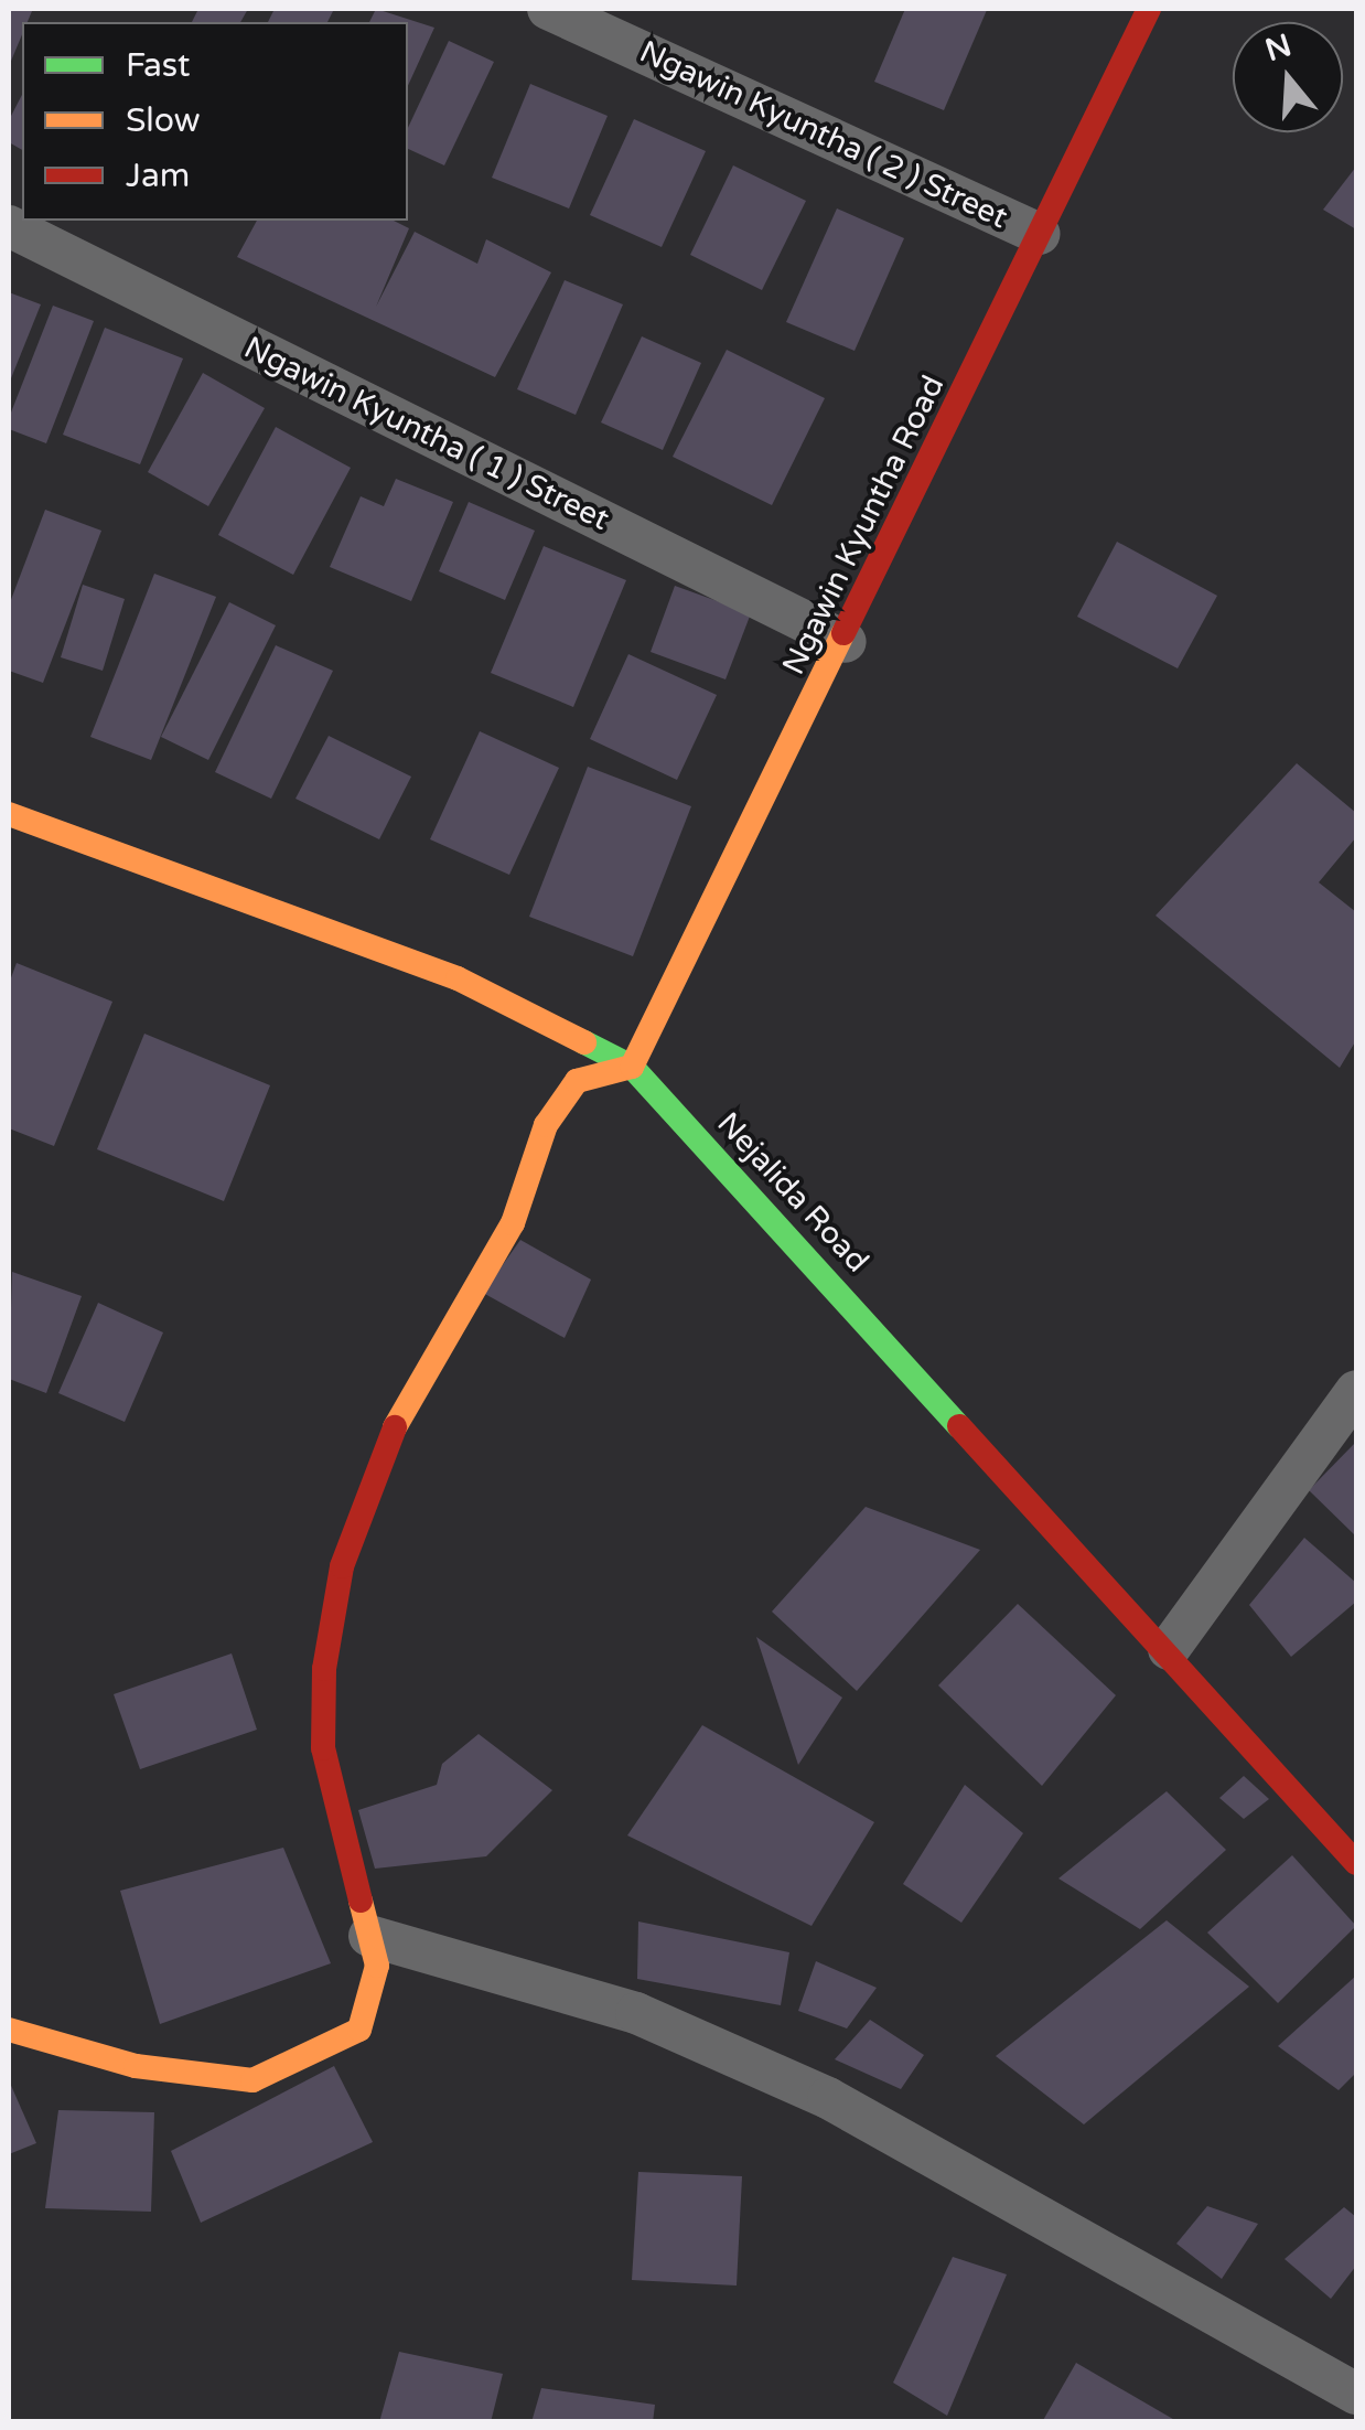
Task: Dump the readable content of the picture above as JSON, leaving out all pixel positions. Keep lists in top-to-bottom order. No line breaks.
{"streets":{"street":["Ngawin Kyuntha ( 2 ) Street","Ngawin Kyuntha ( 1 ) Street","Ngawin Kyuntha Road","Nejalida Road"]},"crossings":[["Ngawin Kyuntha ( 2 ) Street","Ngawin Kyuntha Road"],["Ngawin Kyuntha ( 1 ) Street","Ngawin Kyuntha Road"],["Ngawin Kyuntha Road","Nejalida Road"]],"legend":["Fast","Slow","Jam"],"north":"top"}
